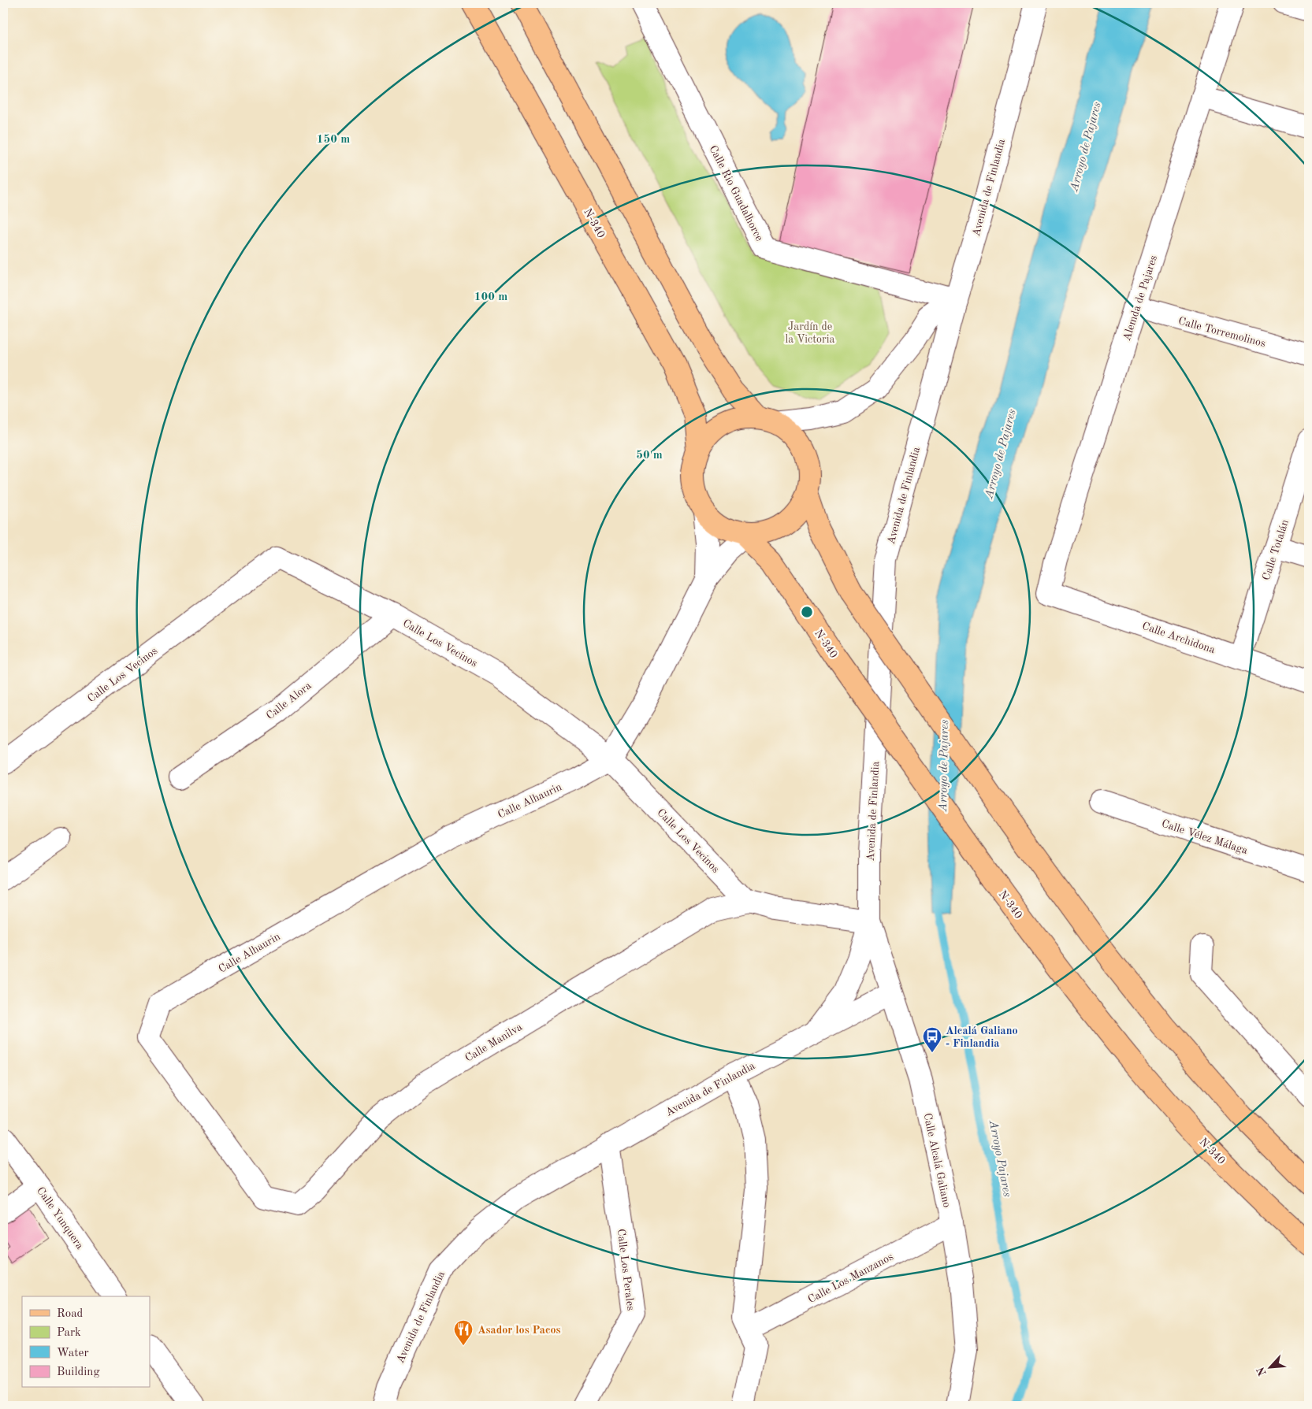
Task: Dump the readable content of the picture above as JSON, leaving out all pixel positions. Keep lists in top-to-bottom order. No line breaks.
{"streets":{"main road":["N-340"],"street":["Avenida de Finlandia","Calle Rio Guadalhorce","Alemda de Pajares","Calle Torremolinos","Calle Totalán","Calle Archidona","Calle Los Vecinos","Calle Alora","Calle Alhaurin","Calle Vélez Málaga","Calle Manilva","Calle Alcalá Galiano","Calle Yunquera","Calle Los Perales","Calle Los Manzanos"]},"crossings":[["Avenida de Finlandia","Calle Rio Guadalhorce"],["Avenida de Finlandia","Calle Alcalá Galiano"],["Avenida de Finlandia","Calle Los Perales"],["Alemda de Pajares","Calle Torremolinos"],["Alemda de Pajares","Calle Archidona"],["Calle Totalán","Calle Archidona"],["Calle Los Vecinos","Calle Alora"],["Calle Los Vecinos","Calle Alhaurin"],["Calle Los Vecinos","Calle Manilva"],["Calle Alhaurin","Calle Manilva"],["Calle Alcalá Galiano","Calle Los Manzanos"]],"water":["Arroyo de Pajares","Arroyo Pajares"],"parks":["Jardín de la Victoria"],"places":{"bus stop":["Alcalá Galiano - Finlandia"],"restaurant":["Asador los Pacos"]},"legend":["Road","Park","Water","Building"],"north":"bottom left","rings":["150 m","100 m","50 m"]}
